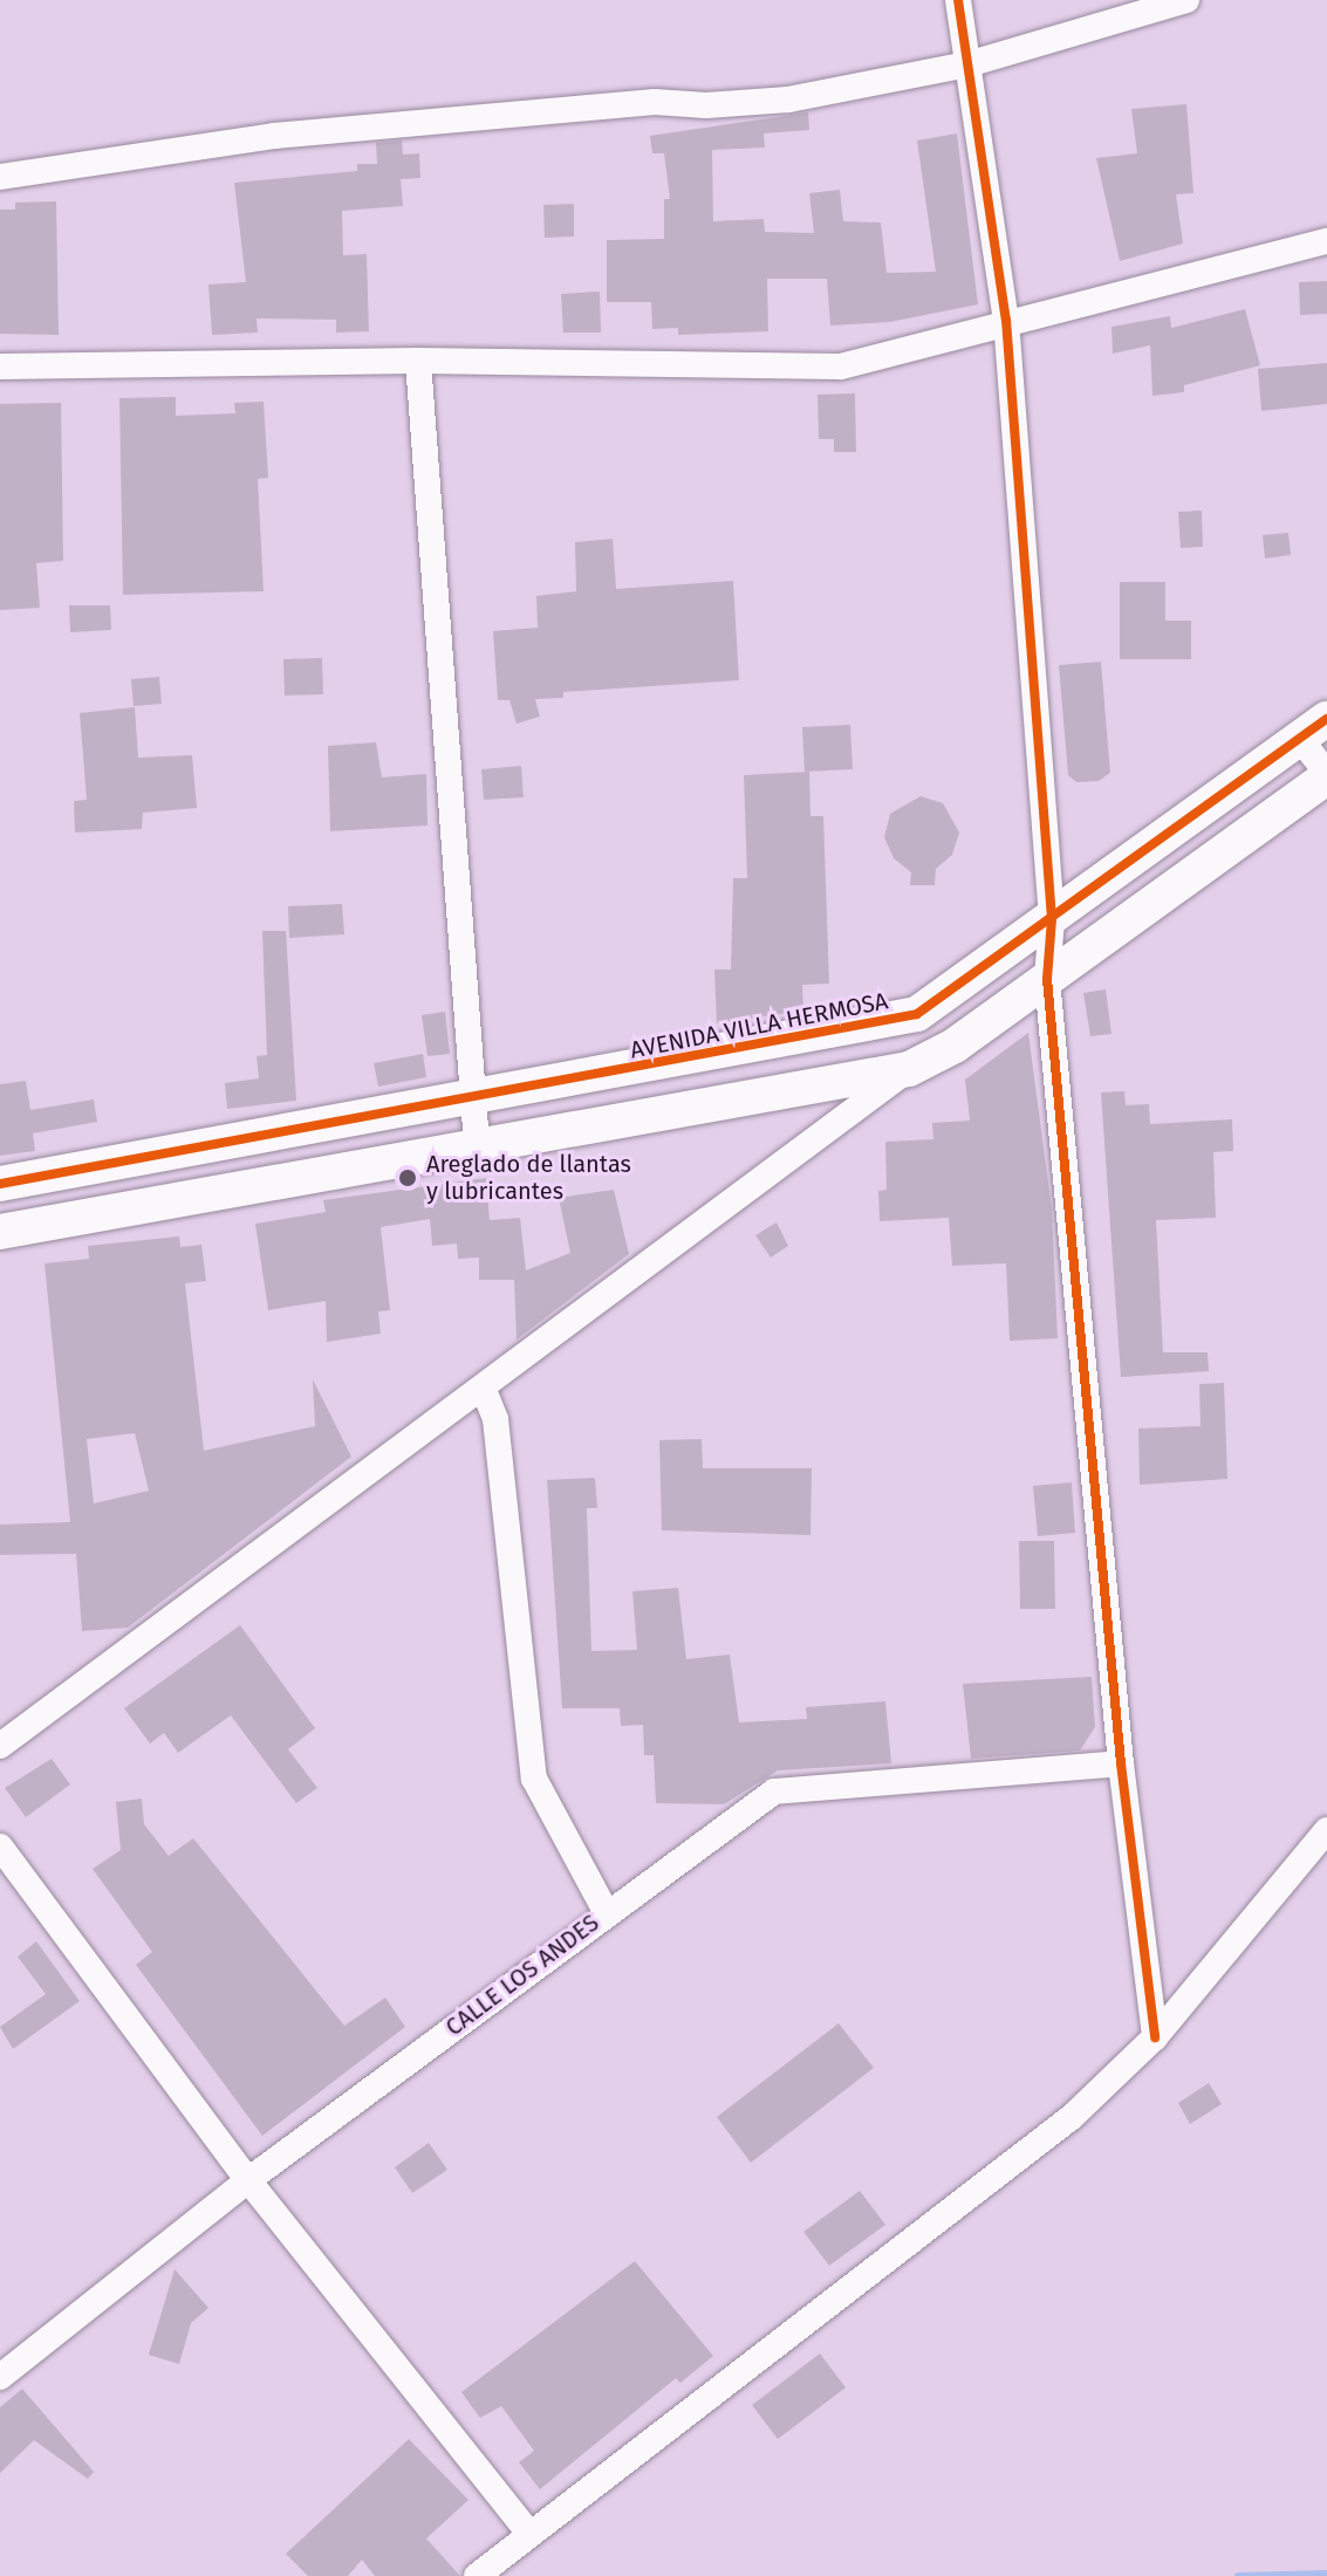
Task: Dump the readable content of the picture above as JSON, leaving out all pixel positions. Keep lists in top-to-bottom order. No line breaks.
{"streets":{"street":["AVENIDA VILLA HERMOSA","CALLE LOS ANDES"]},"places":["Areglado de llantas y lubricantes"]}
